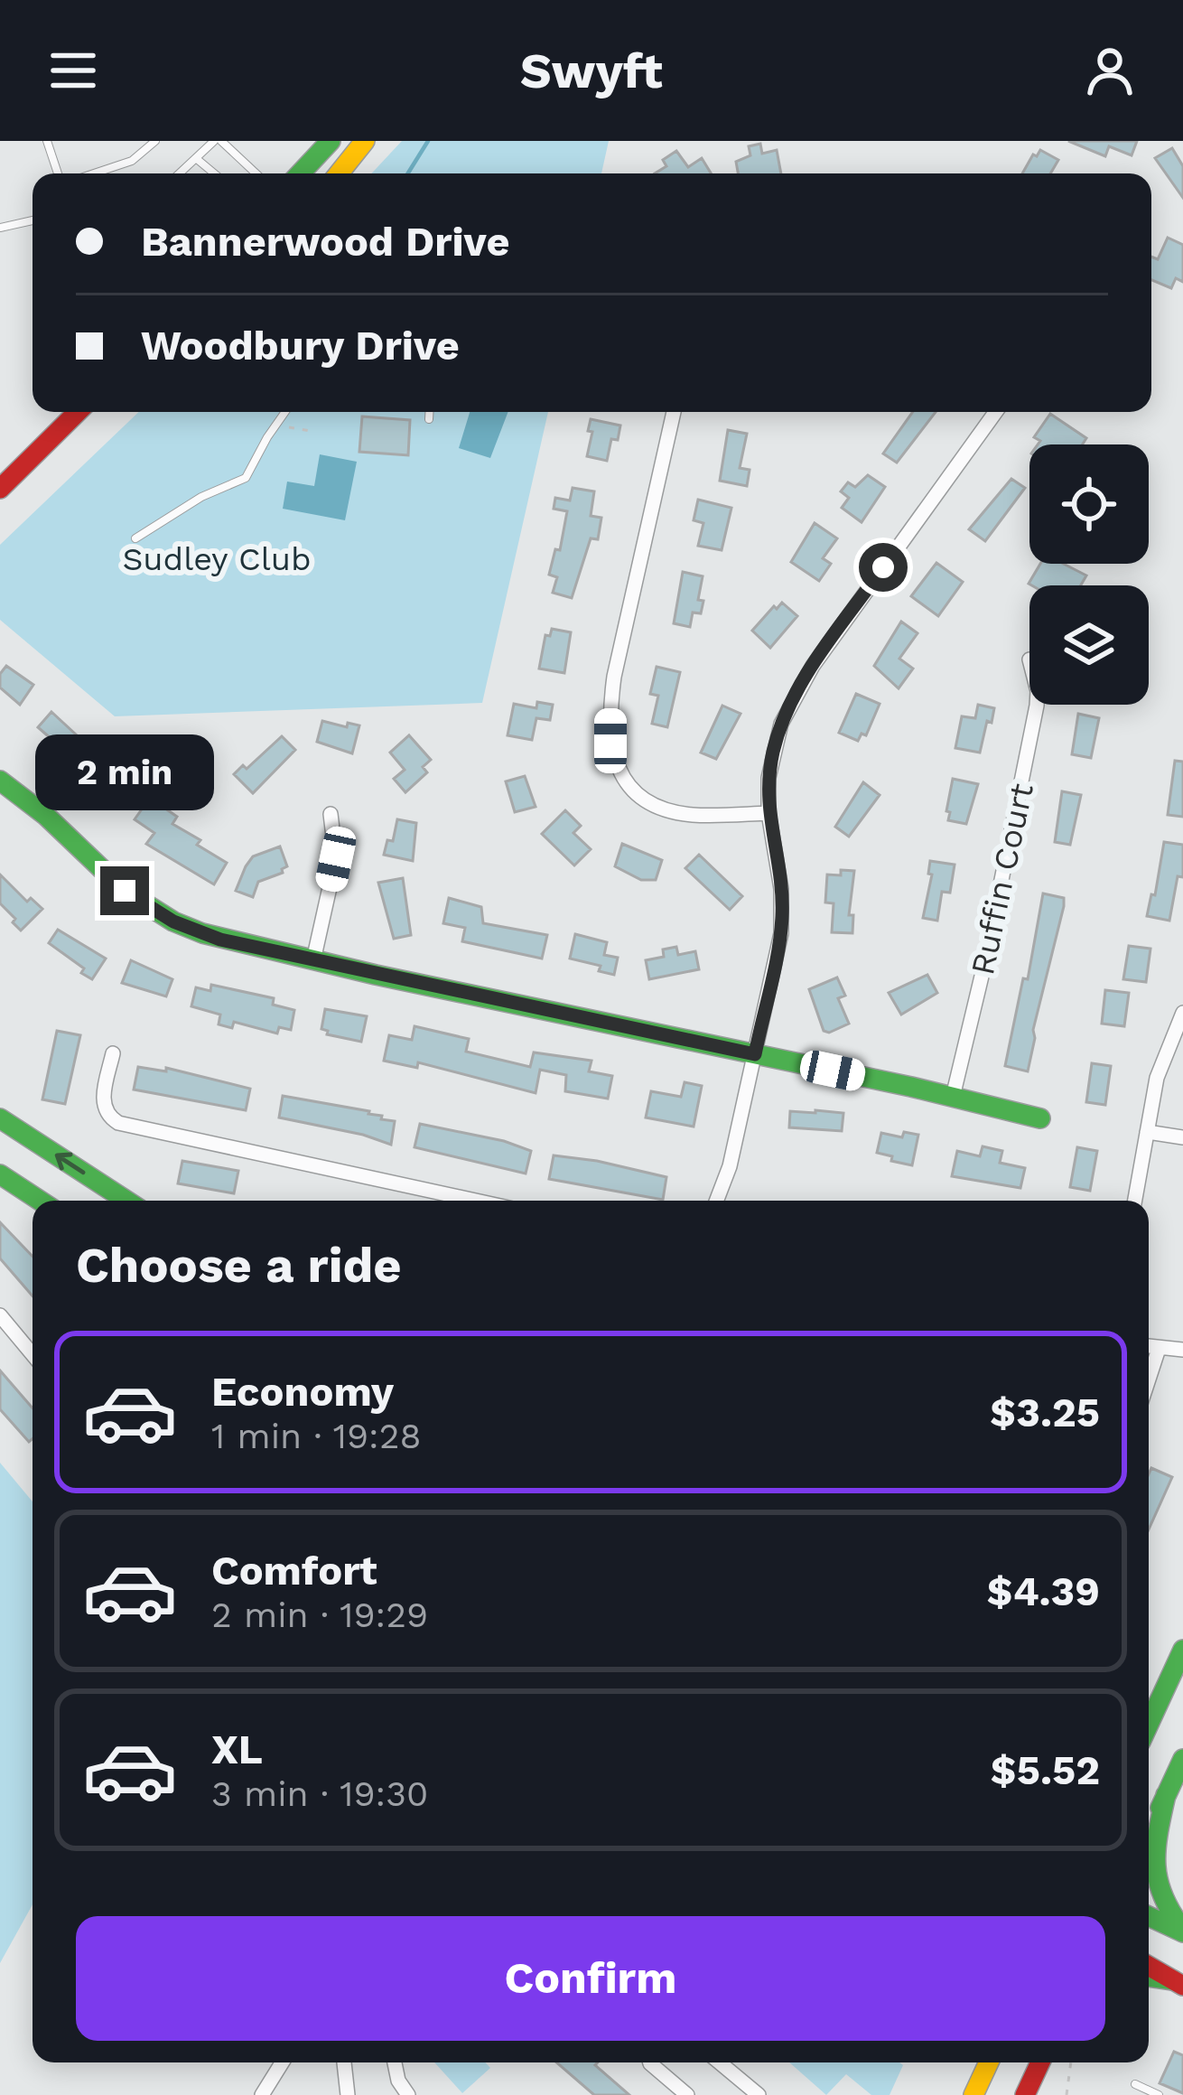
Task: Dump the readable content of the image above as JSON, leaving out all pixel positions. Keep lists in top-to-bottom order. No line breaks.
{"streets":{"street":["Ruffin Court"]},"parks":["Sudley Club"],"page":{"header":"Swyft","banner":["Bannerwood Drive","Woodbury Drive"],"bubble":"2 min","heading":"Choose a ride","list":[{"name":"Economy","note":"1 min · 19:28","value":"$3.25"},{"name":"Comfort","note":"2 min · 19:29","value":"$4.39"},{"name":"XL","note":"3 min · 19:30","value":"$5.52"}],"buttons":"Confirm"}}
